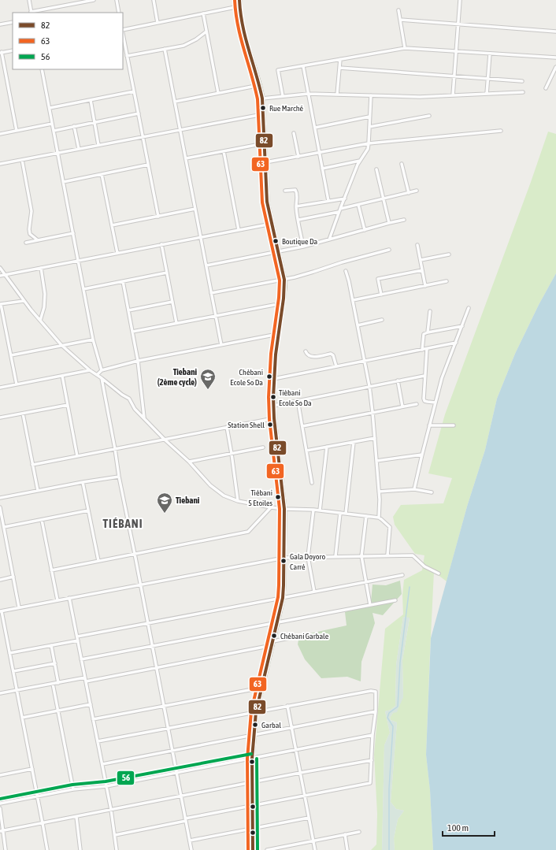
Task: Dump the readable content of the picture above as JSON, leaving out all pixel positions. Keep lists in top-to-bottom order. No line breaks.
{"districts":["TIÉBANI"],"places":{"other":["Rue Marché","Boutique Da","Chèbani Ecole So Da","Tièbani Ecole So Da","Station Shell","Tièbani 5 Etoiles","Gala Doyoro Carré","Chèbani Garbale","Garbal"],"school or university":["Tiebani (2ème cycle)","Tiebani"]},"lines":["transit line 82","transit line 63","transit line 56"],"legend":["82","63","56"],"scale_bar":"100 m"}
